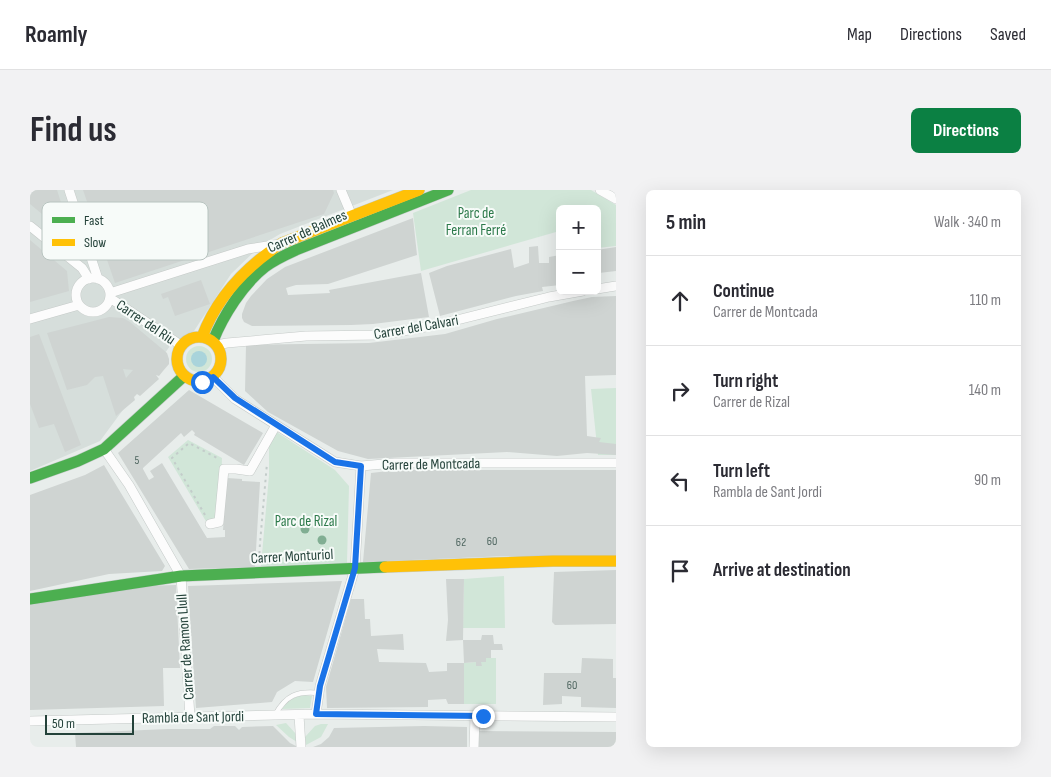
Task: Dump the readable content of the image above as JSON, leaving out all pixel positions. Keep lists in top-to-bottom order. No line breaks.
{"streets":{"street":["Carrer de Balmes","Carrer del Riu","Carrer del Calvari","Carrer de Montcada","Carrer Monturiol","Carrer de Ramon Llull","Rambla de Sant Jordi"]},"crossings":[["Carrer de Balmes","Carrer del Riu"],["Carrer de Balmes","Carrer del Calvari"],["Carrer de Balmes","Carrer de Montcada"],["Carrer del Riu","Carrer del Calvari"],["Carrer del Riu","Carrer de Montcada"],["Carrer del Calvari","Carrer de Montcada"],["Carrer Monturiol","Carrer de Ramon Llull"],["Carrer de Ramon Llull","Rambla de Sant Jordi"]],"parks":["Parc de Ferran Ferré","Parc de Rizal"],"house_numbers":["5","60","62","60"],"legend":["Fast","Slow"],"scale_bar":"50 m","page":{"header":"Roamly","nav":["Map","Directions","Saved"],"buttons":"Directions","title":"Find us","heading":["5 min","Walk · 340 m"],"map_buttons":["+","−"],"list":[["Continue","Carrer de Montcada","110 m"],["Turn right","Carrer de Rizal","140 m"],["Turn left","Rambla de Sant Jordi","90 m"],"Arrive at destination"],"scale":"50 m"}}
